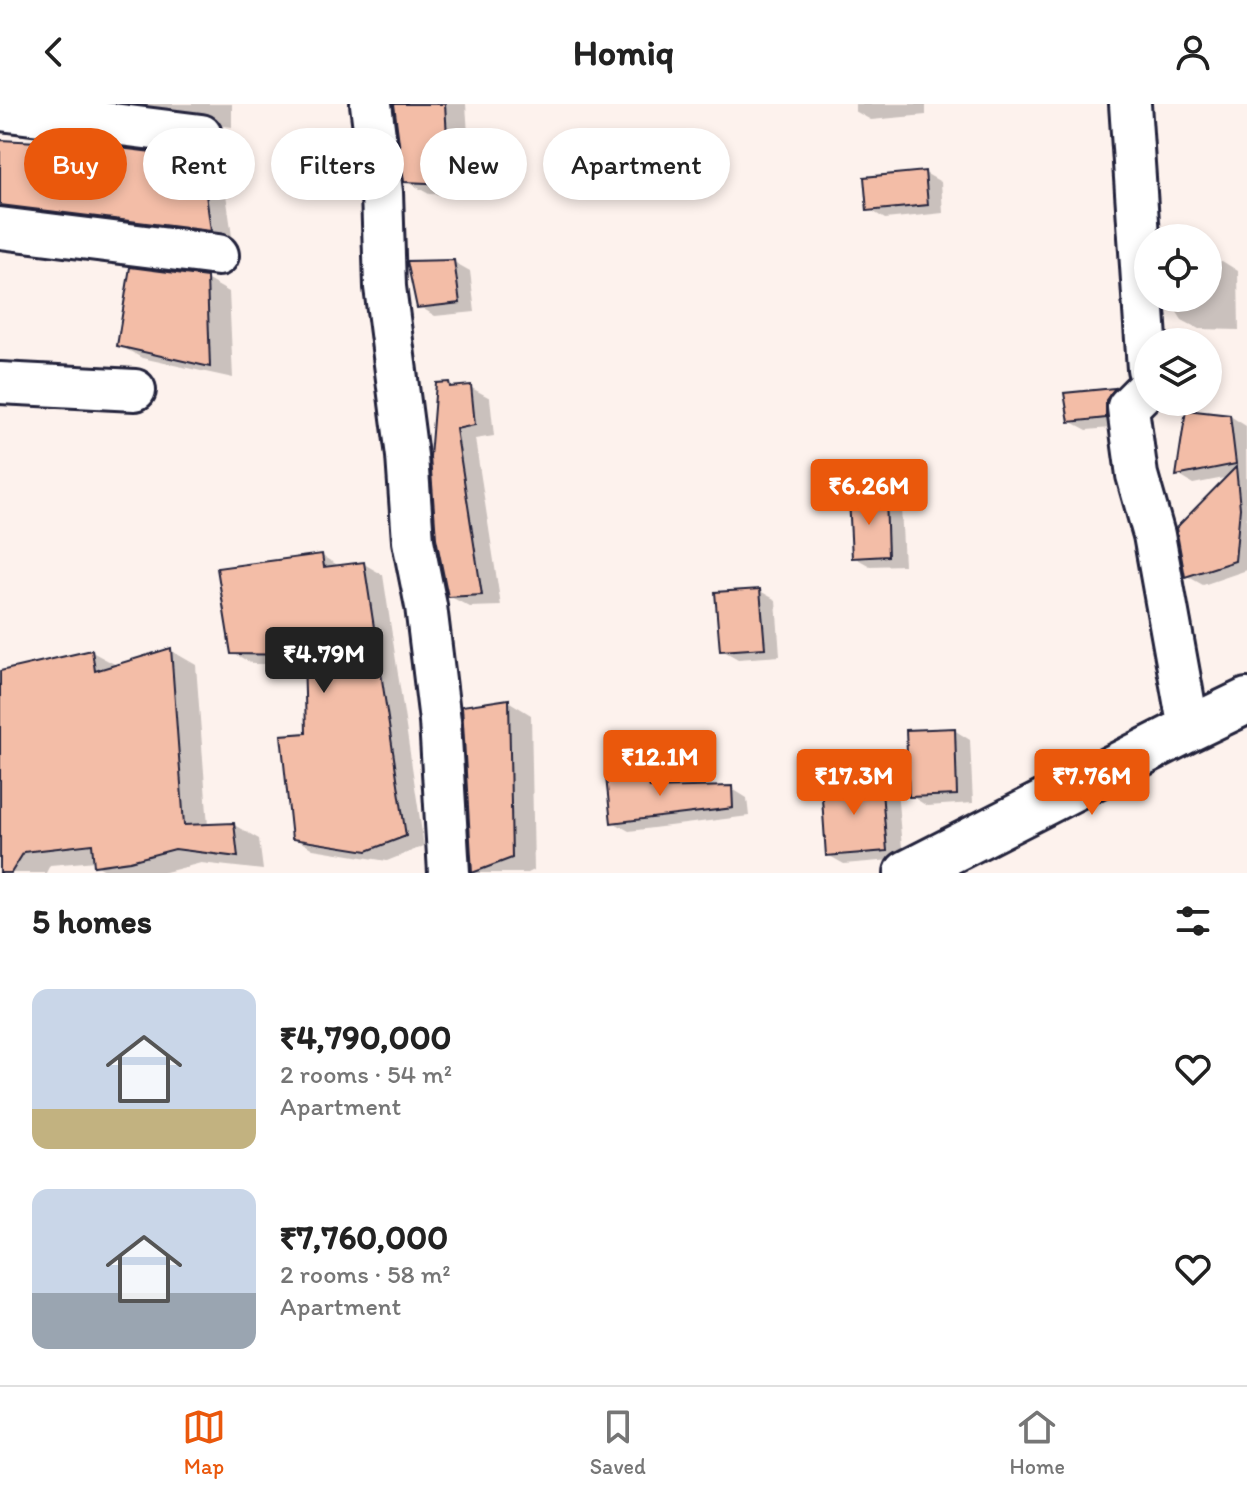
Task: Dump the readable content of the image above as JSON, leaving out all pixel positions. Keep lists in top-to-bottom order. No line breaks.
{"page":{"header":"Homiq","chip":["Buy","Rent","Filters","New","Apartment"],"price":["₹6.26M","₹4.79M","₹12.1M","₹17.3M","₹7.76M"],"heading":"5 homes","list":[{"name":"₹4,790,000","note":"2 rooms · 54 m² · Apartment"},{"name":"₹7,760,000","note":"2 rooms · 58 m² · Apartment"}],"tabs":["Map","Saved","Home"]}}
